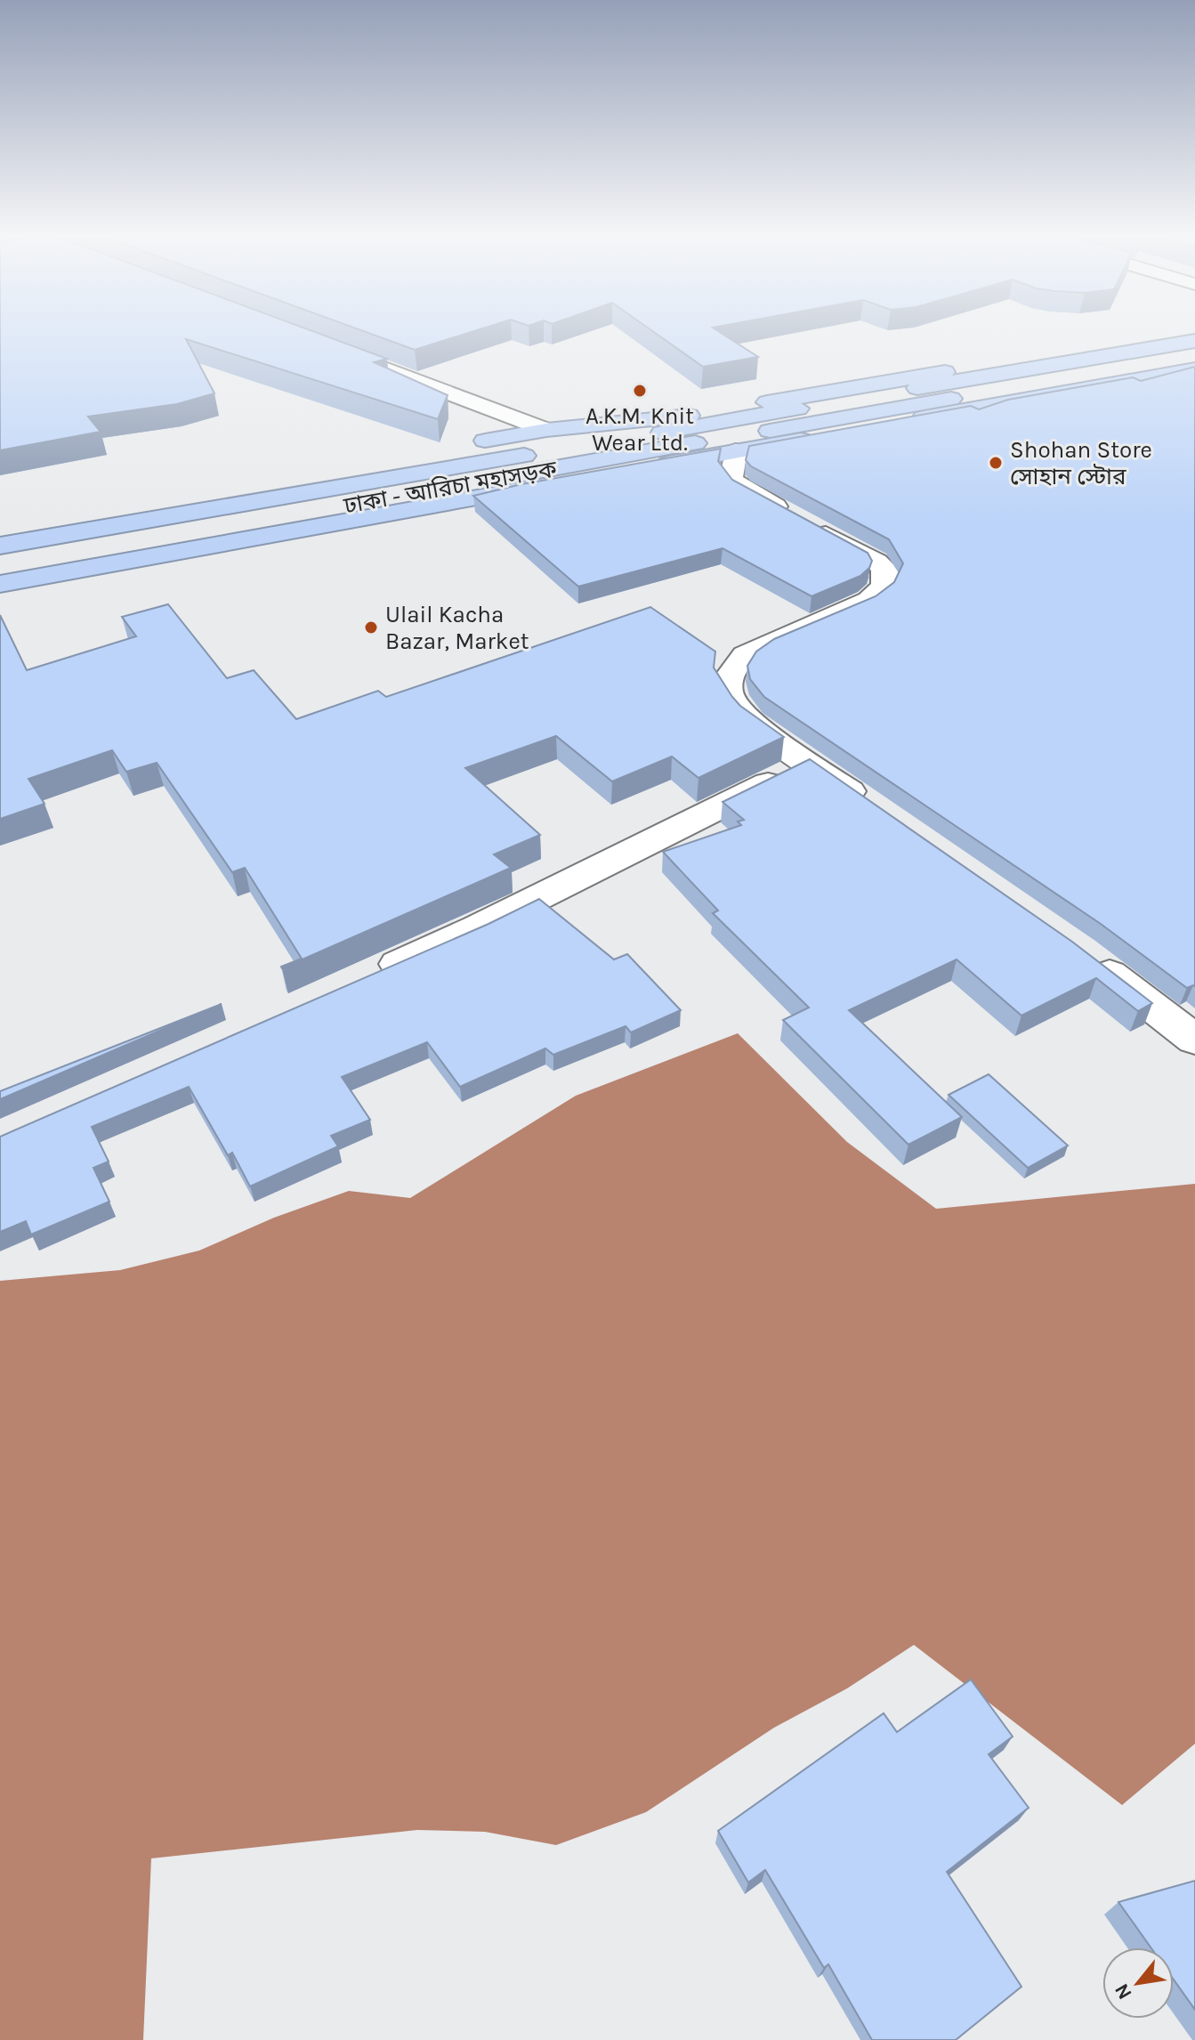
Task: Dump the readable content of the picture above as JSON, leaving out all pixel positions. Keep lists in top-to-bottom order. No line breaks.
{"streets":{"highway":["ঢাকা - আরিচা মহাসড়ক"]},"places":["A.K.M. Knit Wear Ltd.","Shohan Store সোহান স্টোর","Ulail Kacha Bazar, Market"],"north":"bottom left"}
